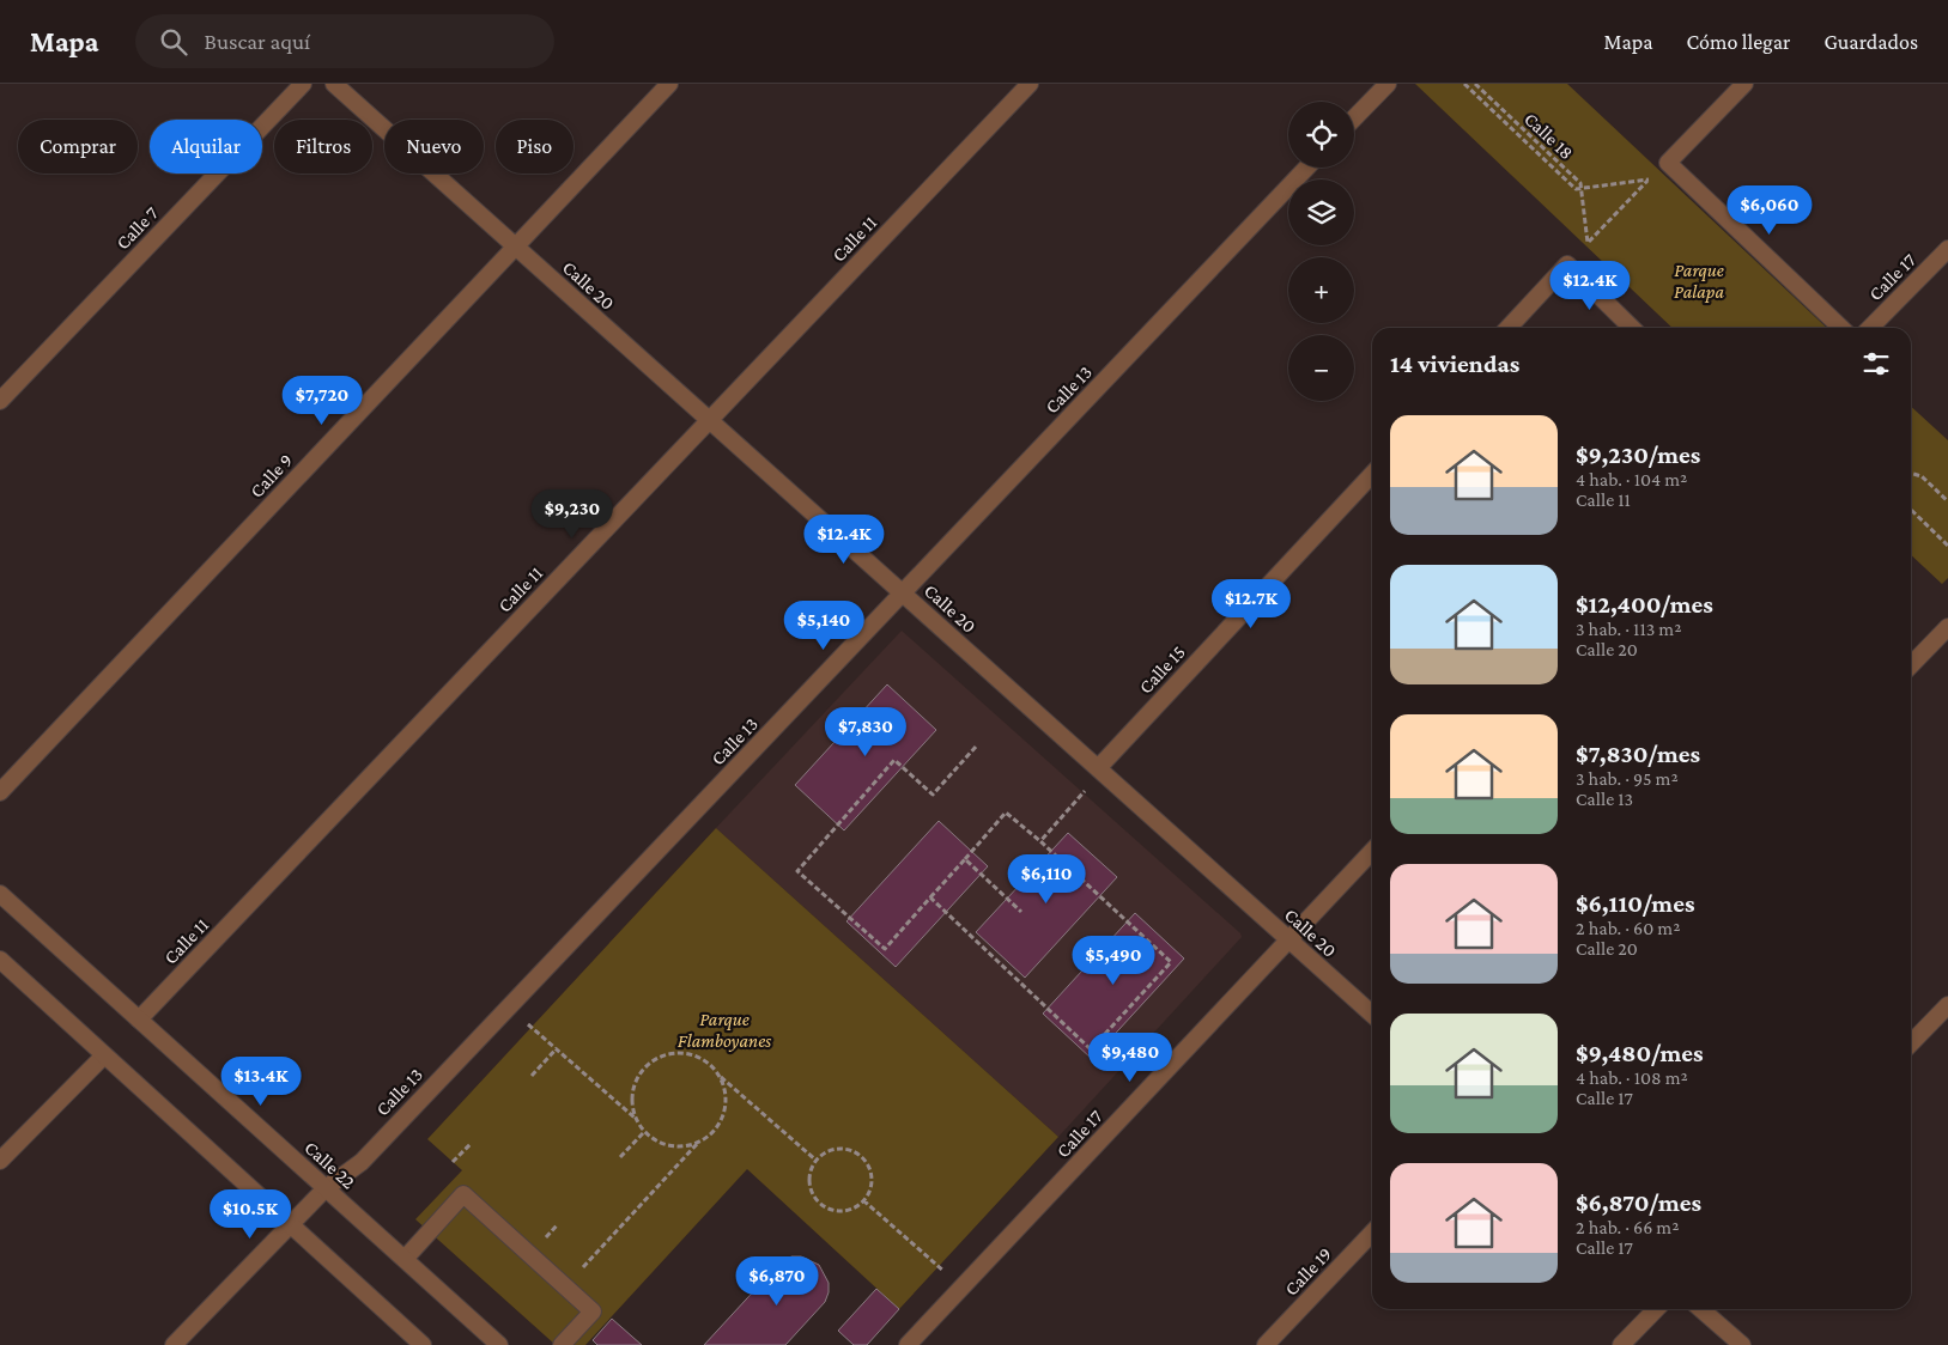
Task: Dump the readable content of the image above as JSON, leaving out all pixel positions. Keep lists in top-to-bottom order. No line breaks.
{"streets":{"street":["Calle 7","Calle 11","Calle 17","Calle 20","Calle 13","Calle 9","Calle 15","Calle 22","Calle 19"],"path":["Calle 18"]},"crossings":[["Calle 11","Calle 20"],["Calle 11","Calle 22"],["Calle 17","Calle 20"],["Calle 20","Calle 13"],["Calle 20","Calle 9"],["Calle 20","Calle 15"],["Calle 13","Calle 22"]],"parks":["Parque Palapa","Parque Flamboyanes"],"page":{"header":"Mapa","search":"Buscar aquí","nav":["Mapa","Cómo llegar","Guardados"],"map_buttons":["+","−"],"chip":["Comprar","Alquilar","Filtros","Nuevo","Piso"],"price":["$6,060","$12.4K","$7,720","$9,230","$12.4K","$12.7K","$5,140","$7,830","$6,110","$5,490","$9,480","$13.4K","$10.5K","$6,870"],"heading":"14 viviendas","list":[{"name":"$9,230/mes","note":"4 hab. · 104 m² · Calle 11"},{"name":"$12,400/mes","note":"3 hab. · 113 m² · Calle 20"},{"name":"$7,830/mes","note":"3 hab. · 95 m² · Calle 13"},{"name":"$6,110/mes","note":"2 hab. · 60 m² · Calle 20"},{"name":"$9,480/mes","note":"4 hab. · 108 m² · Calle 17"},{"name":"$6,870/mes","note":"2 hab. · 66 m² · Calle 17"}]}}
